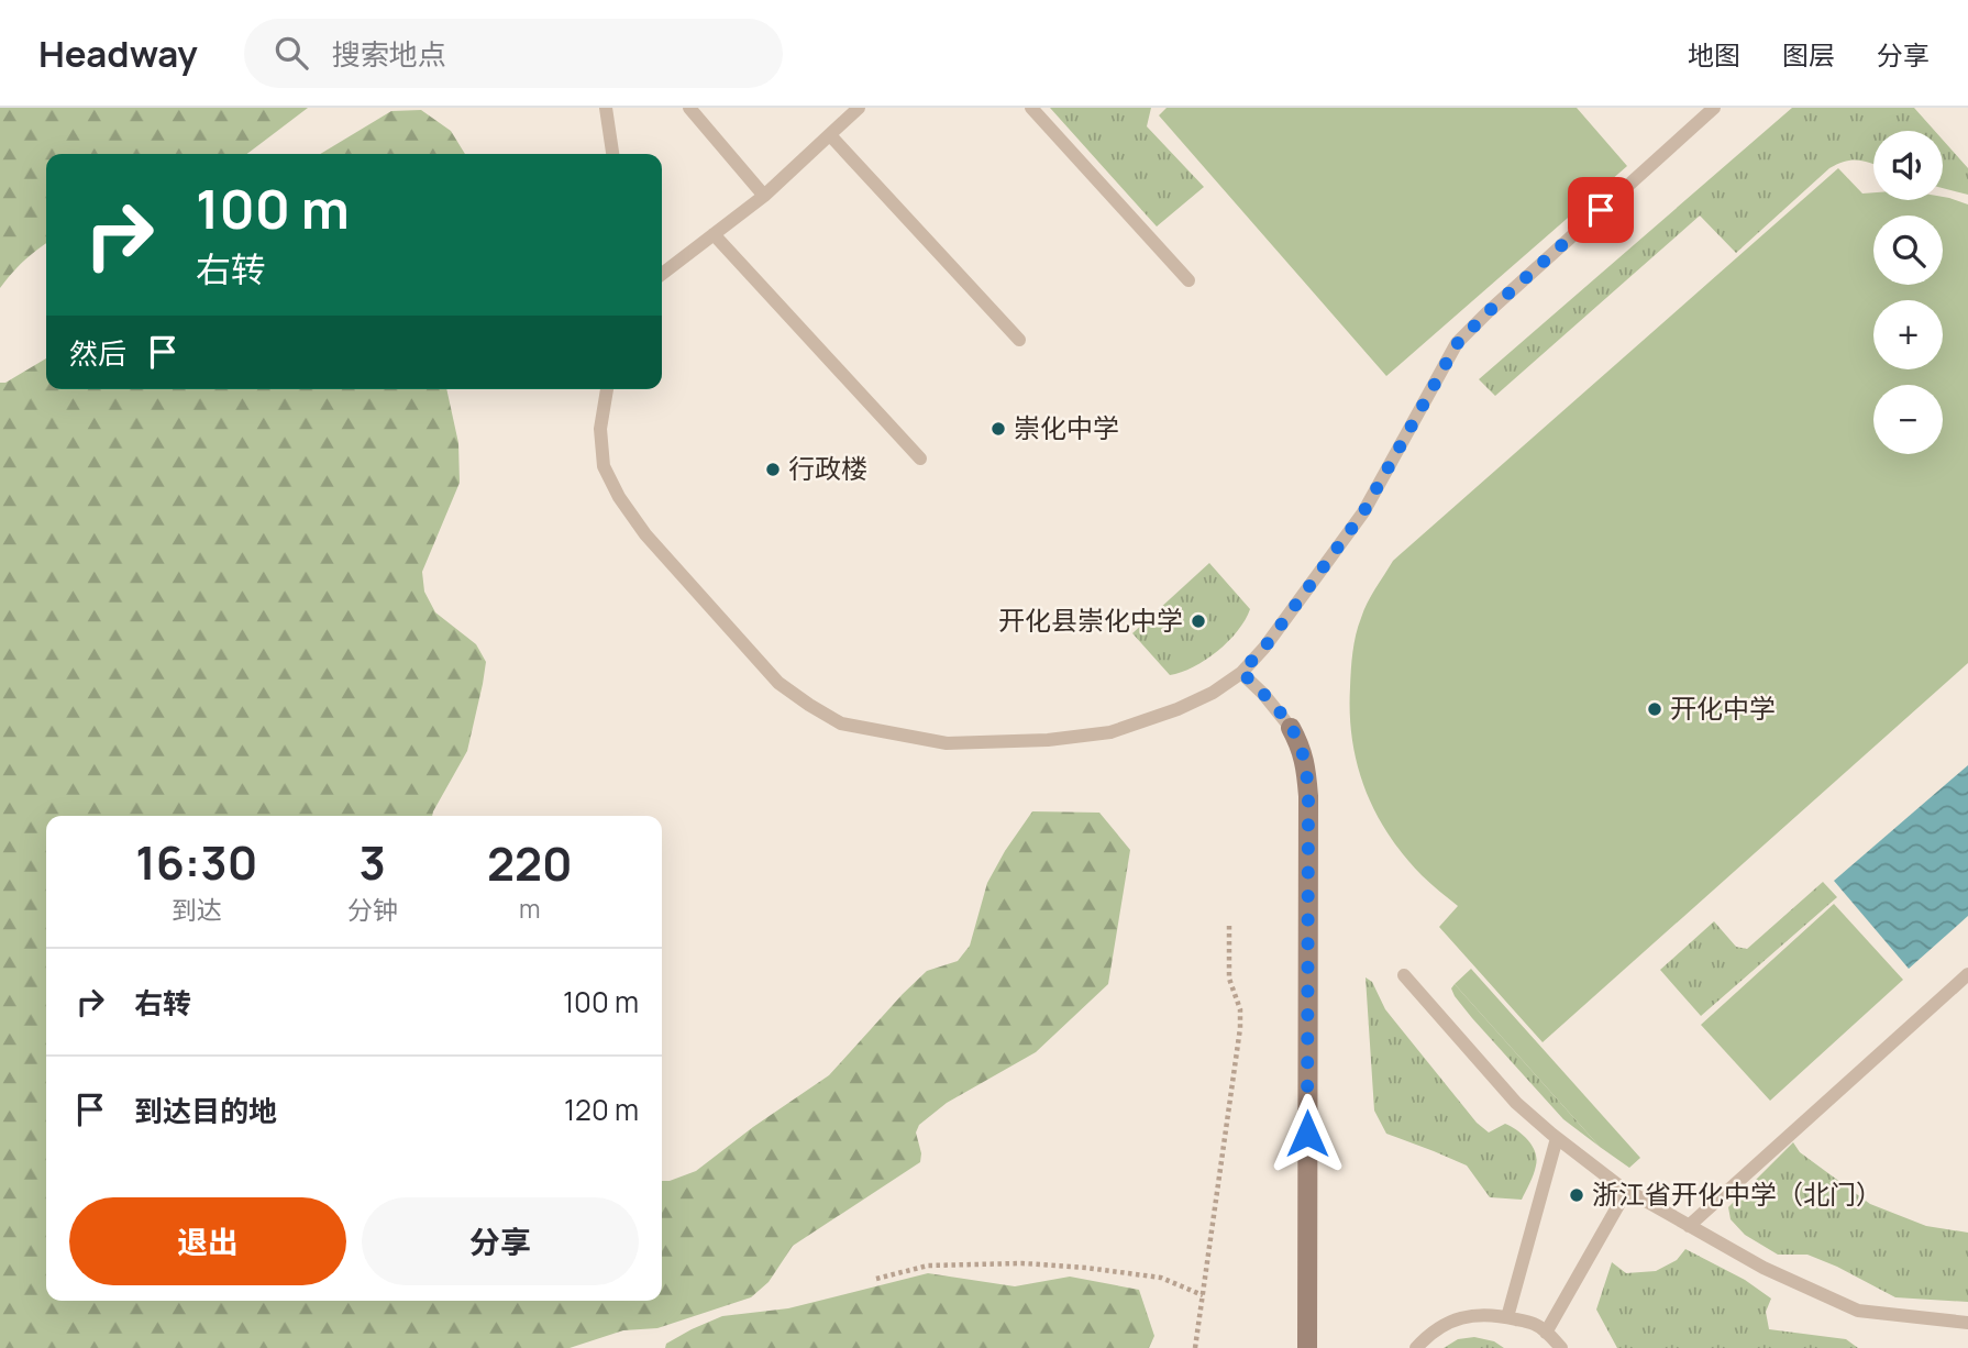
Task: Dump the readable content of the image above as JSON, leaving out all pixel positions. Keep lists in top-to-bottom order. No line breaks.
{"places":["崇化中学","行政楼","开化县崇化中学","开化中学","浙江省开化中学（北门）"],"page":{"header":"Headway","search":"搜索地点","nav":["地图","图层","分享"],"map_buttons":["+","−"],"turn":["100 m","右转"],"then":"然后","eta":["16:30","到达","3","分钟","220","m"],"list":[{"name":"右转","value":"100 m"},{"name":"到达目的地","value":"120 m"}],"buttons":["退出","分享"]}}
